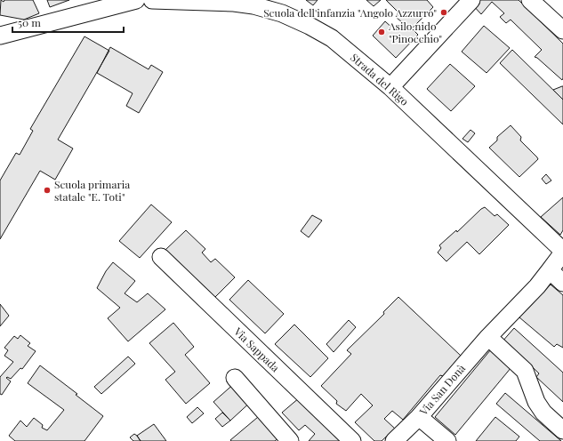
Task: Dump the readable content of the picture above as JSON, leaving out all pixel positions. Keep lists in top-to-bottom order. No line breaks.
{"streets":{"street":["Strada del Rigo","Via Sappada","Via San Donà"]},"crossings":[["Strada del Rigo","Via San Donà"]],"places":["Scuola dell'infanzia \"Angolo Azzurro\"","Asilo nido \"Pinocchio\"","Scuola primaria statale \"E. Toti\""],"scale_bar":"50 m"}
